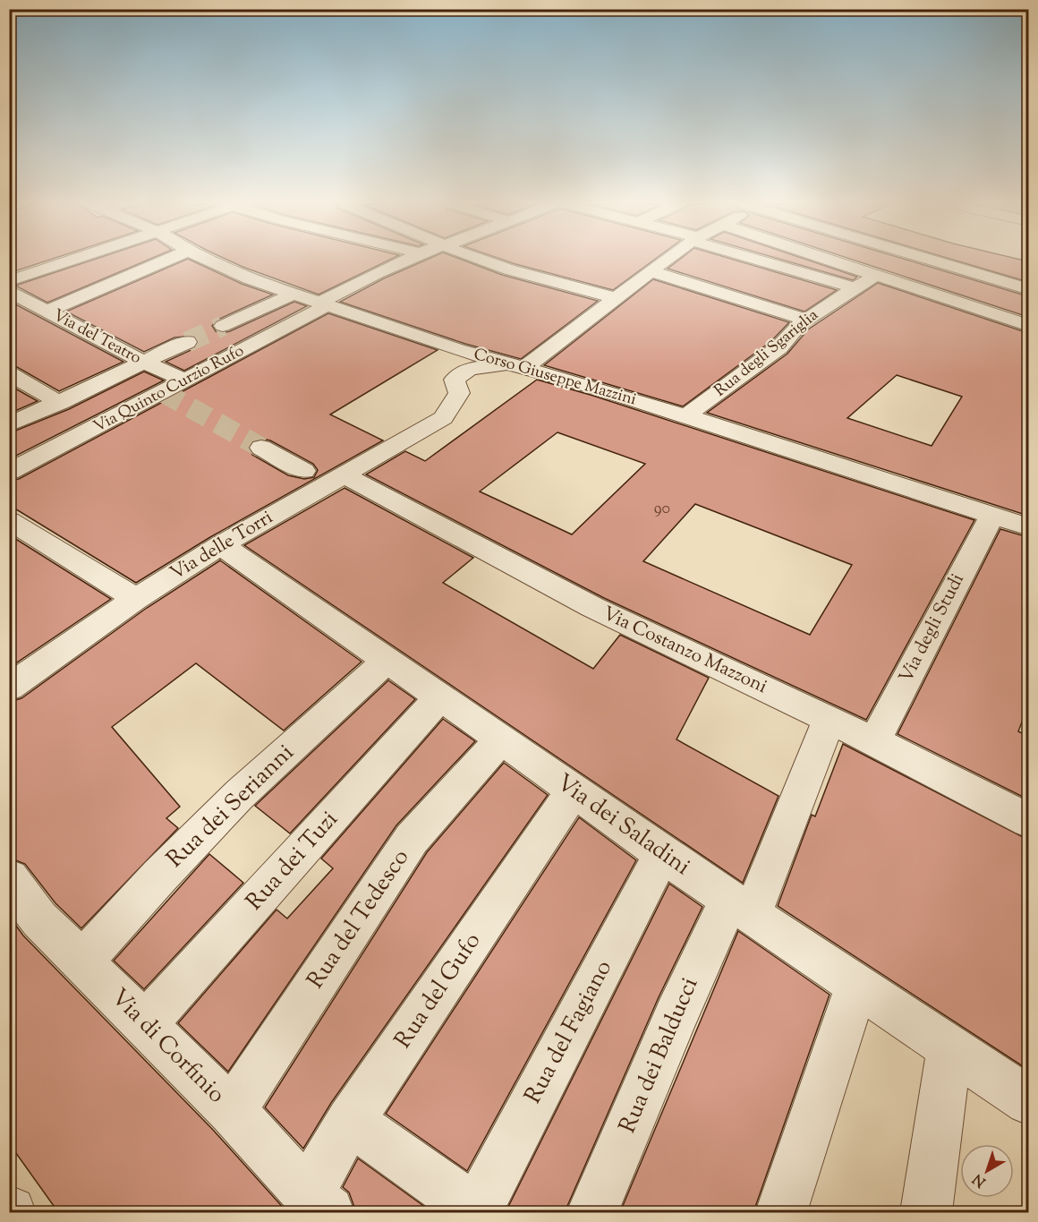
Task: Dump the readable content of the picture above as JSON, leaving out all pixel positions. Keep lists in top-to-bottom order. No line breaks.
{"streets":{"street":["Via del Teatro","Rua degli Sgariglia","Corso Giuseppe Mazzini","Via Quinto Curzio Rufo","Via delle Torri","Via degli Studi","Via Costanzo Mazzoni","Rua dei Serianni","Via dei Saladini","Rua dei Tuzi","Rua del Tedesco","Rua del Gufo","Rua del Fagiano","Via di Corfinio","Rua dei Balducci"]},"crossings":[["Via del Teatro","Via Quinto Curzio Rufo"],["Rua degli Sgariglia","Corso Giuseppe Mazzini"],["Corso Giuseppe Mazzini","Via Quinto Curzio Rufo"],["Corso Giuseppe Mazzini","Via delle Torri"],["Corso Giuseppe Mazzini","Via degli Studi"],["Via delle Torri","Via Costanzo Mazzoni"],["Via delle Torri","Via dei Saladini"],["Via degli Studi","Via Costanzo Mazzoni"],["Via Costanzo Mazzoni","Rua dei Balducci"],["Rua dei Serianni","Via dei Saladini"],["Rua dei Serianni","Via di Corfinio"],["Via dei Saladini","Rua dei Tuzi"],["Via dei Saladini","Rua del Tedesco"],["Via dei Saladini","Rua del Gufo"],["Via dei Saladini","Rua del Fagiano"],["Via dei Saladini","Rua dei Balducci"],["Rua dei Tuzi","Via di Corfinio"],["Rua del Tedesco","Via di Corfinio"],["Rua del Gufo","Via di Corfinio"]],"house_numbers":["90"],"north":"bottom left"}
